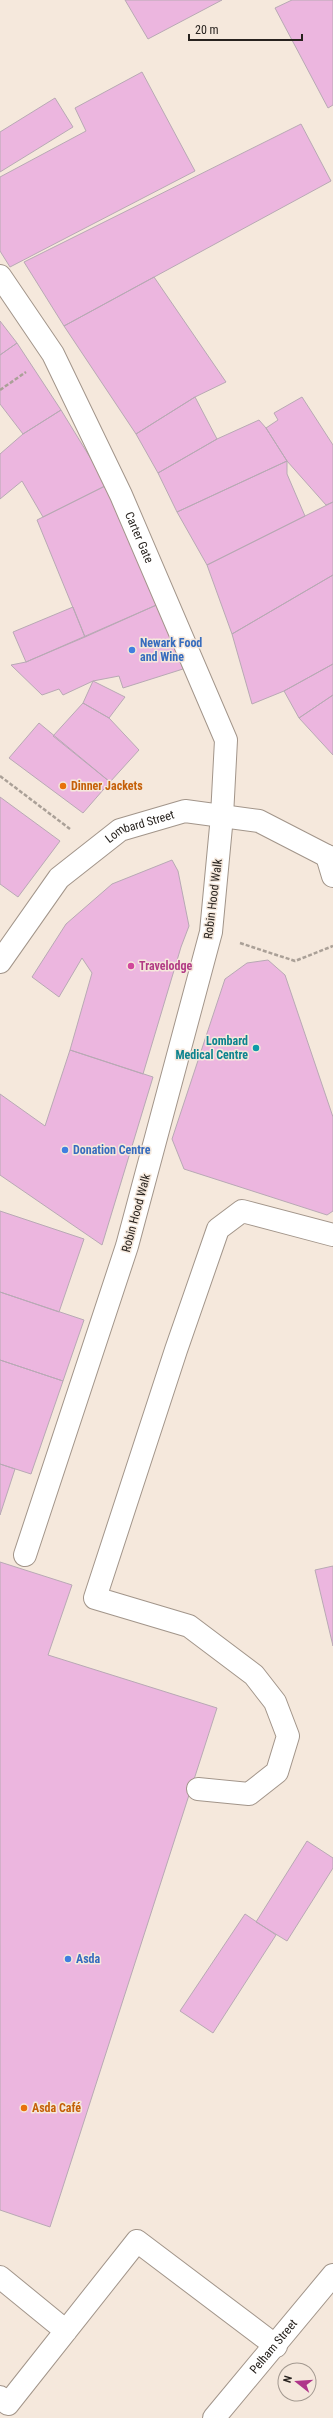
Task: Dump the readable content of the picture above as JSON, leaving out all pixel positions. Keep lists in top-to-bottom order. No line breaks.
{"streets":{"street":["Carter Gate","Lombard Street","Robin Hood Walk","Pelham Street"]},"crossings":[["Carter Gate","Lombard Street"],["Carter Gate","Robin Hood Walk"],["Lombard Street","Robin Hood Walk"]],"places":["Newark Food and Wine","Dinner Jackets","Travelodge","Lombard Medical Centre","Donation Centre","Asda","Asda Café"],"scale_bar":"20 m","north":"left"}
